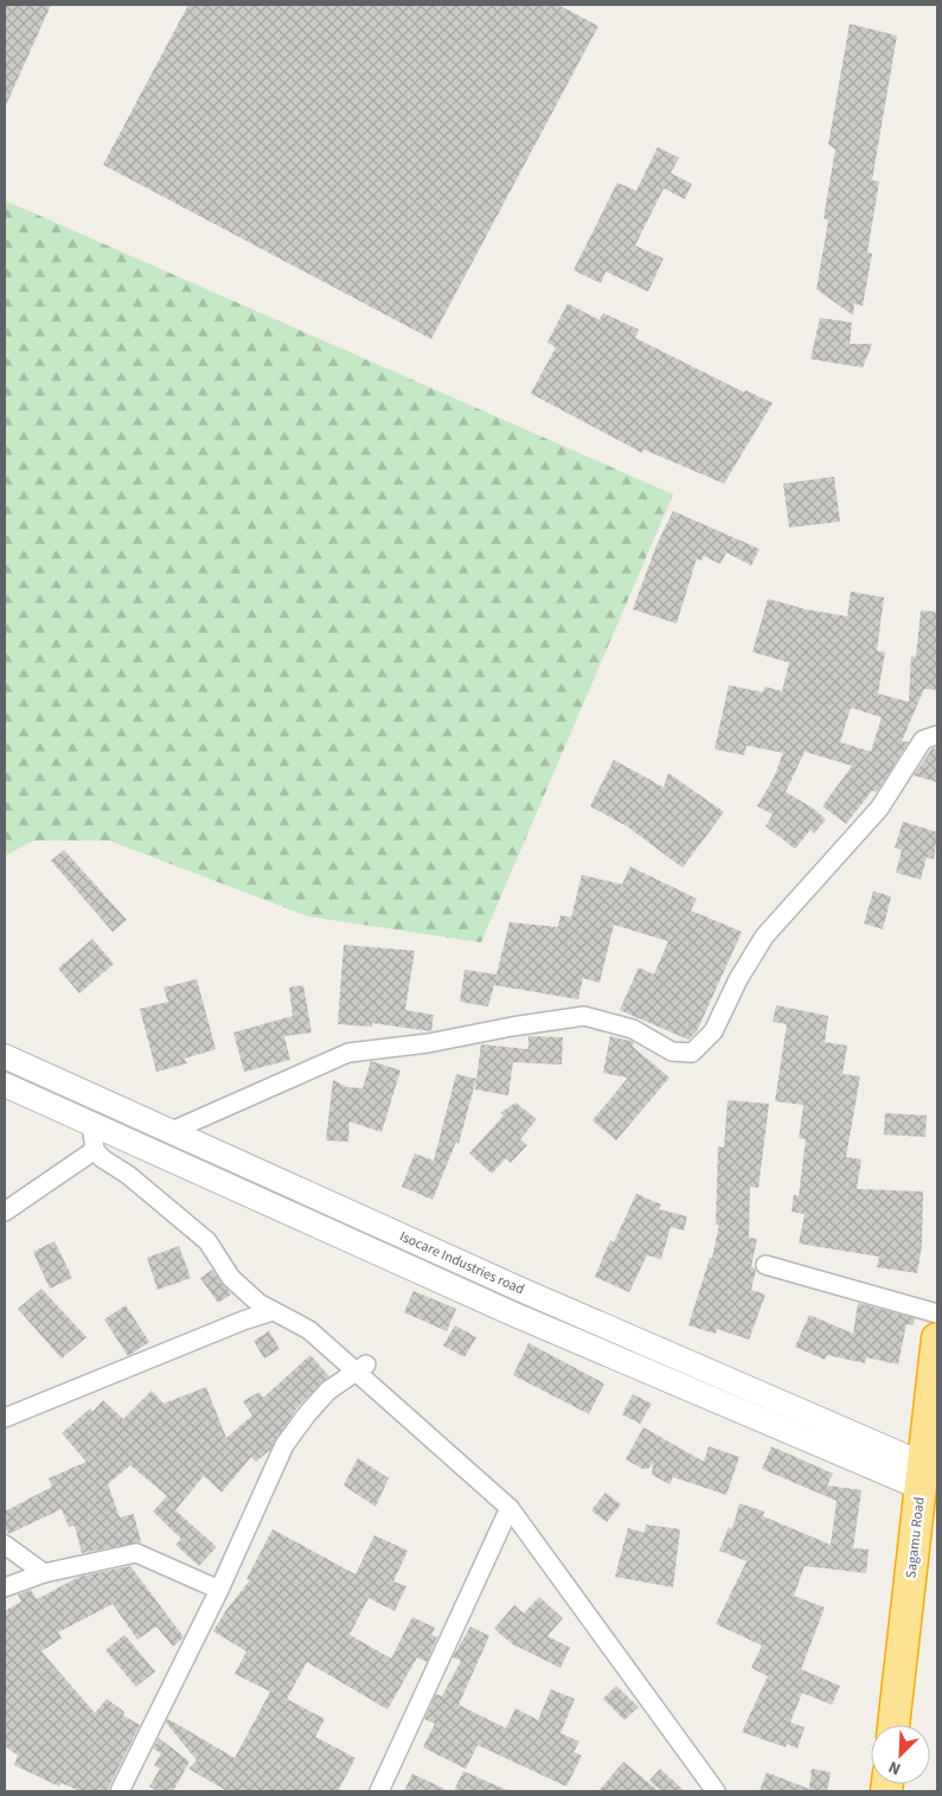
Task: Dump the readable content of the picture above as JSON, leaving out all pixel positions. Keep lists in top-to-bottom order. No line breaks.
{"streets":{"highway":["Sagamu Road"],"street":["Isocare Industries road"]},"crossings":[["Isocare Industries road","Sagamu Road"]],"north":"bottom left"}
